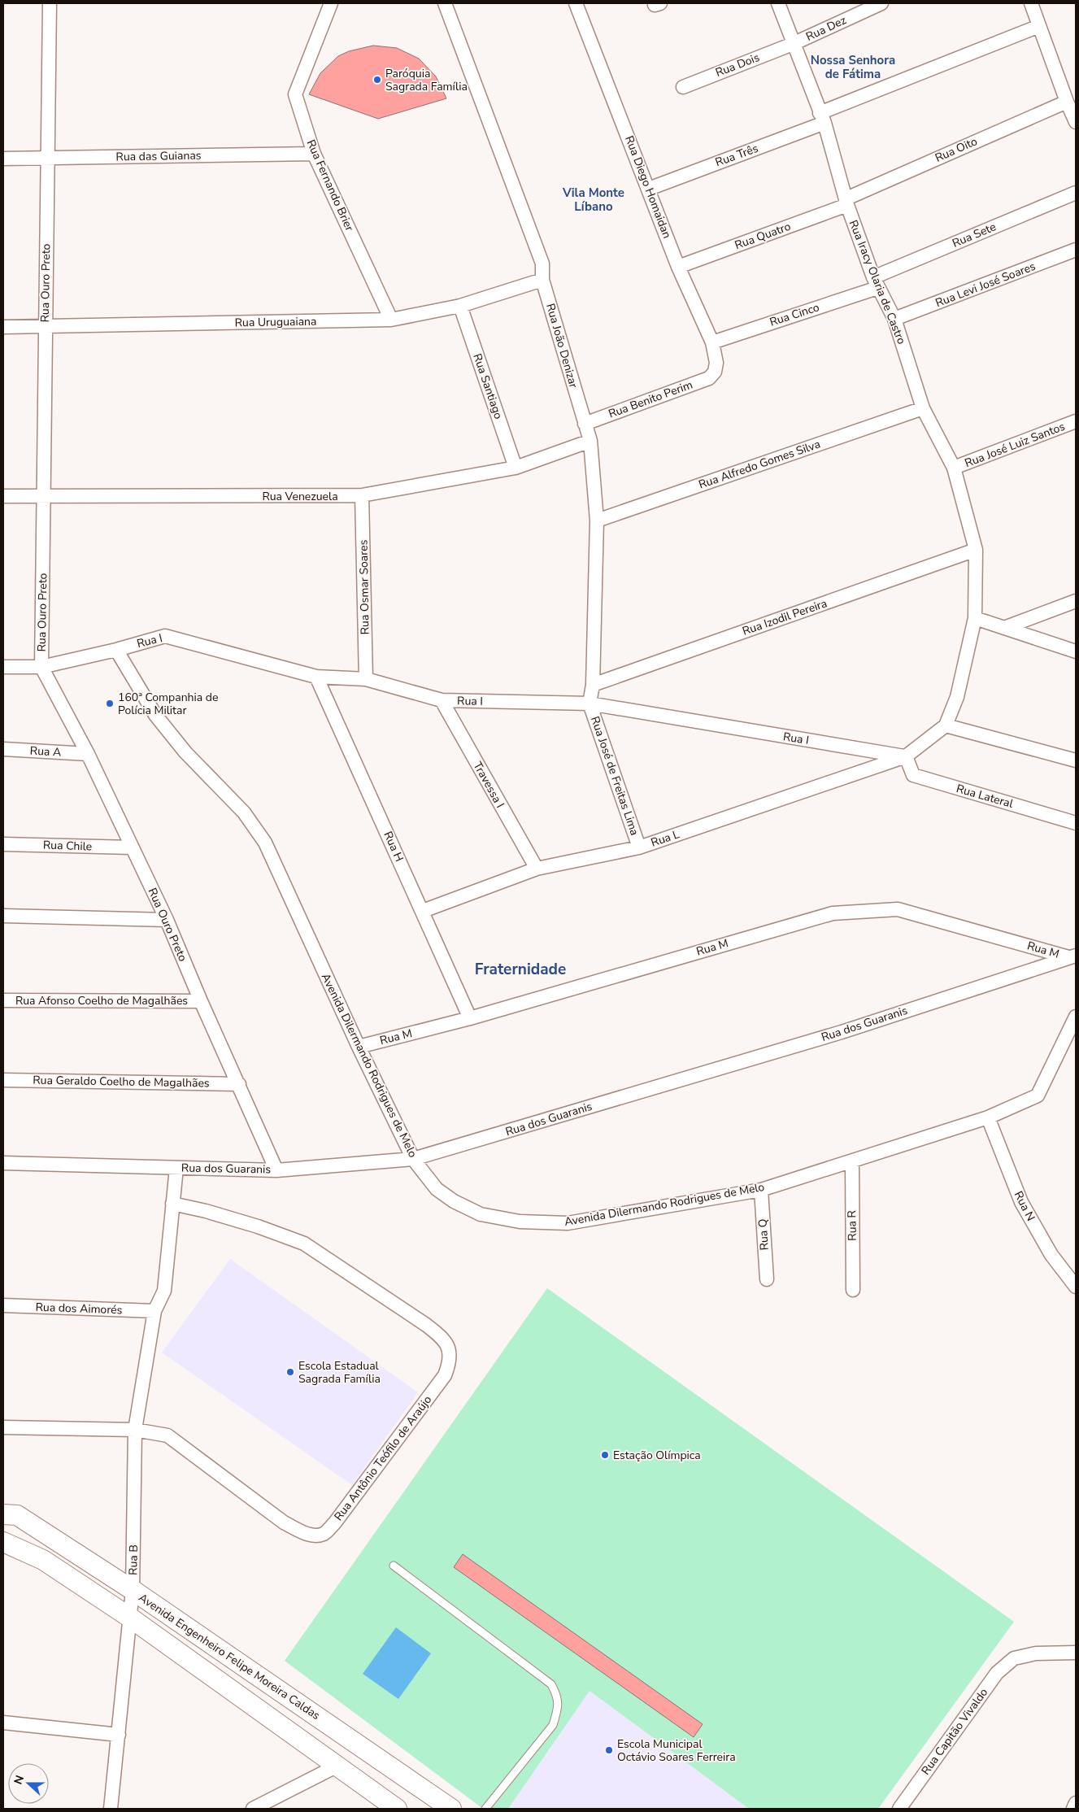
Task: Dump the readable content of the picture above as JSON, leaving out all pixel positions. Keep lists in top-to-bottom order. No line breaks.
{"streets":{"street":["Rua Dez","Rua Dois","Rua Oito","Rua Três","Rua das Guianas","Rua Fernando Brier","Rua Diego Homaidan","Rua Sete","Rua Quatro","Rua Iracy Olaria de Castro","Rua Ouro Preto","Rua Levi José Soares","Rua Cinco","Rua Uruguaiana","Rua João Denizar","Rua Santiago","Rua Benito Perim","Rua José Luiz Santos","Rua Alfredo Gomes Silva","Rua Venezuela","Rua Osmar Soares","Rua Izodil Pereira","Rua I","Rua A","Rua José de Freitas Lima","Travessa I","Rua Lateral","Rua L","Rua Chile","Rua H","Rua M","Rua Afonso Coelho de Magalhães","Rua dos Guaranis","Avenida Dilermando Rodrigues de Melo","Rua Geraldo Coelho de Magalhães","Rua N","Rua R","Rua Q","Rua dos Aimorés","Rua Antônio Teófilo de Araújo","Rua B","Avenida Engenheiro Felipe Moreira Caldas","Rua Capitão Vivaldo"]},"crossings":[["Rua Dez","Rua Dois"],["Rua Dez","Rua Iracy Olaria de Castro"],["Rua Dois","Rua Iracy Olaria de Castro"],["Rua Oito","Rua Quatro"],["Rua Oito","Rua Iracy Olaria de Castro"],["Rua Três","Rua Diego Homaidan"],["Rua Três","Rua Iracy Olaria de Castro"],["Rua das Guianas","Rua Fernando Brier"],["Rua das Guianas","Rua Ouro Preto"],["Rua Fernando Brier","Rua Uruguaiana"],["Rua Diego Homaidan","Rua Quatro"],["Rua Diego Homaidan","Rua Cinco"],["Rua Diego Homaidan","Rua Benito Perim"],["Rua Sete","Rua Iracy Olaria de Castro"],["Rua Sete","Rua Cinco"],["Rua Quatro","Rua Iracy Olaria de Castro"],["Rua Iracy Olaria de Castro","Rua Levi José Soares"],["Rua Iracy Olaria de Castro","Rua Cinco"],["Rua Iracy Olaria de Castro","Rua José Luiz Santos"],["Rua Iracy Olaria de Castro","Rua Alfredo Gomes Silva"],["Rua Iracy Olaria de Castro","Rua Izodil Pereira"],["Rua Ouro Preto","Rua Uruguaiana"],["Rua Ouro Preto","Rua Venezuela"],["Rua Ouro Preto","Rua I"],["Rua Ouro Preto","Rua A"],["Rua Ouro Preto","Rua Chile"],["Rua Ouro Preto","Rua Afonso Coelho de Magalhães"],["Rua Ouro Preto","Rua dos Guaranis"],["Rua Ouro Preto","Rua Geraldo Coelho de Magalhães"],["Rua Uruguaiana","Rua João Denizar"],["Rua Uruguaiana","Rua Santiago"],["Rua João Denizar","Rua Benito Perim"],["Rua João Denizar","Rua Alfredo Gomes Silva"],["Rua João Denizar","Rua Venezuela"],["Rua João Denizar","Rua Izodil Pereira"],["Rua João Denizar","Rua I"],["Rua João Denizar","Rua José de Freitas Lima"],["Rua Santiago","Rua Venezuela"],["Rua Venezuela","Rua Osmar Soares"],["Rua Osmar Soares","Rua I"],["Rua I","Rua José de Freitas Lima"],["Rua I","Travessa I"],["Rua I","Rua Lateral"],["Rua I","Rua L"],["Rua I","Rua H"],["Rua I","Avenida Dilermando Rodrigues de Melo"],["Rua José de Freitas Lima","Rua L"],["Travessa I","Rua L"],["Rua Lateral","Rua L"],["Rua L","Rua H"],["Rua H","Rua M"],["Rua M","Rua dos Guaranis"],["Rua M","Avenida Dilermando Rodrigues de Melo"],["Rua dos Guaranis","Avenida Dilermando Rodrigues de Melo"],["Rua dos Guaranis","Rua B"],["Avenida Dilermando Rodrigues de Melo","Rua N"],["Avenida Dilermando Rodrigues de Melo","Rua R"],["Avenida Dilermando Rodrigues de Melo","Rua Q"],["Rua dos Aimorés","Rua B"],["Rua Antônio Teófilo de Araújo","Rua B"],["Rua B","Avenida Engenheiro Felipe Moreira Caldas"]],"districts":["Nossa Senhora de Fátima","Vila Monte Líbano","Fraternidade"],"places":["Paróquia Sagrada Família","160ª Companhia de Polícia Militar","Escola Estadual Sagrada Família","Estação Olímpica","Escola Municipal Octávio Soares Ferreira"],"north":"left"}
